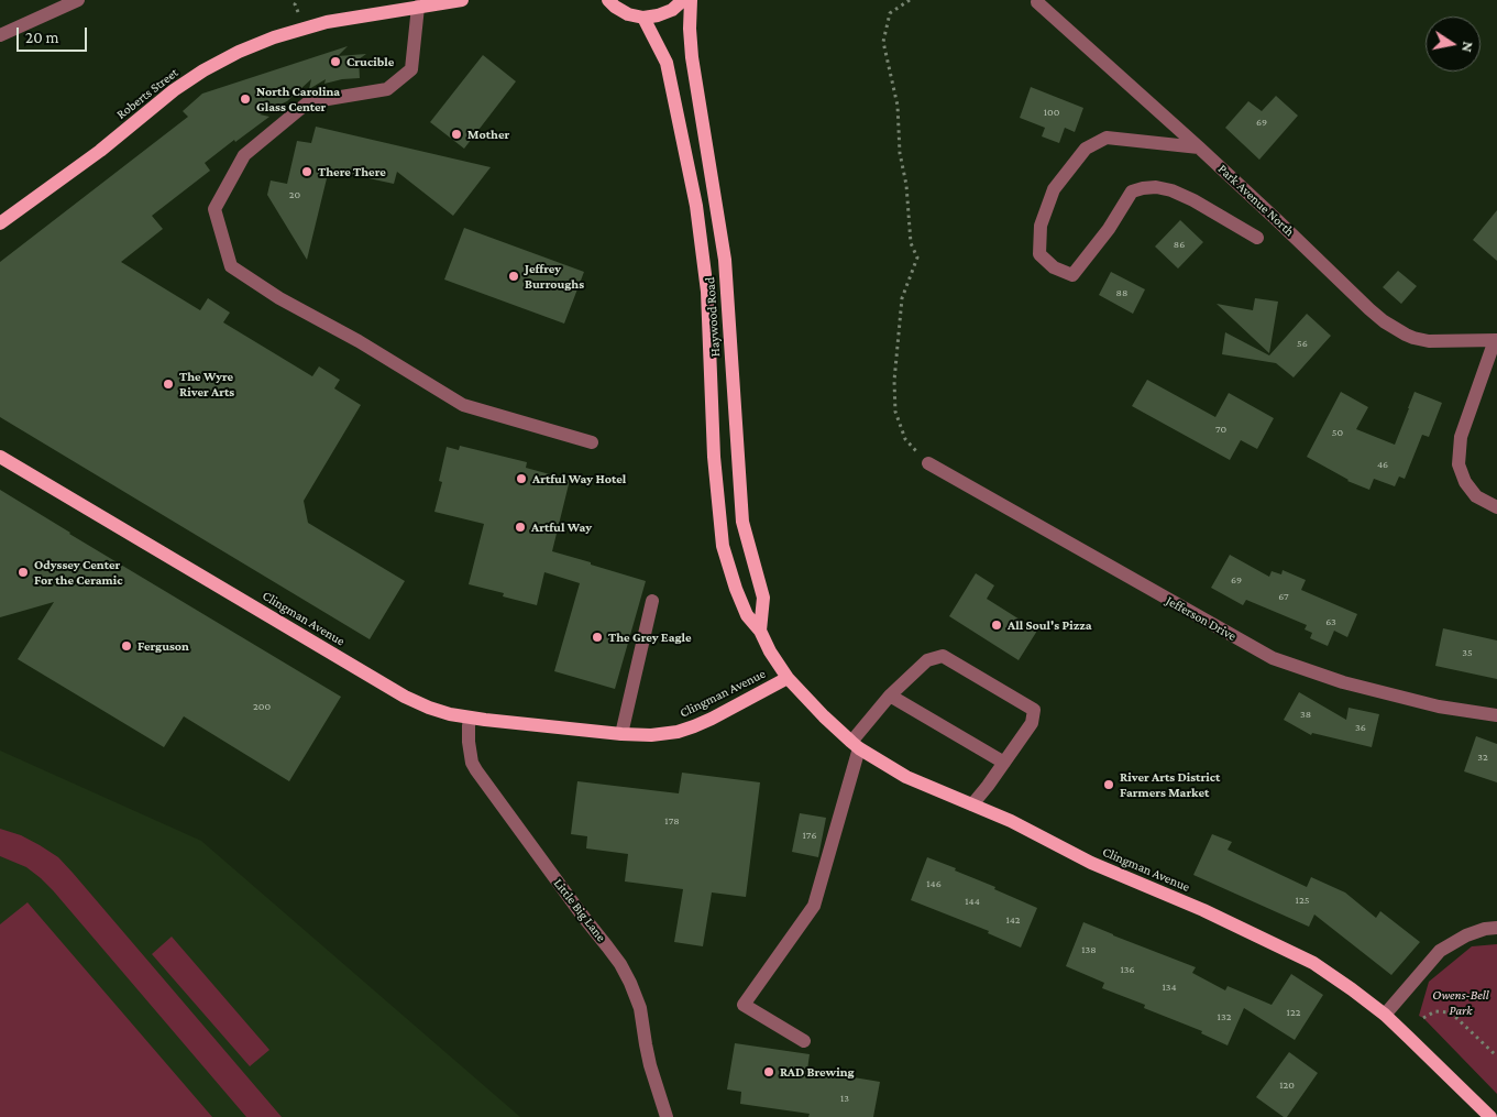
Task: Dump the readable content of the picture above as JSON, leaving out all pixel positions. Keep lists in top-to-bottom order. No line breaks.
{"streets":{"main road":["Roberts Street","Haywood Road","Clingman Avenue"],"street":["Park Avenue North","Jefferson Drive","Little Big Lane"]},"crossings":[["Haywood Road","Clingman Avenue"],["Clingman Avenue","Little Big Lane"]],"parks":["Owens-Bell Park"],"places":["Crucible","North Carolina Glass Center","Mother","There There","Jeffrey Burroughs","The Wyre River Arts","Artful Way Hotel","Artful Way","Odyssey Center For the Ceramic","All Soul's Pizza","The Grey Eagle","Ferguson","River Arts District Farmers Market","RAD Brewing"],"house_numbers":["100","69","20","86","88","56","70","50","46","69","67","63","35","200","38","36","32","178","176","146","125","144","142","138","136","134","122","132","120","13"],"scale_bar":"20 m","north":"right"}
